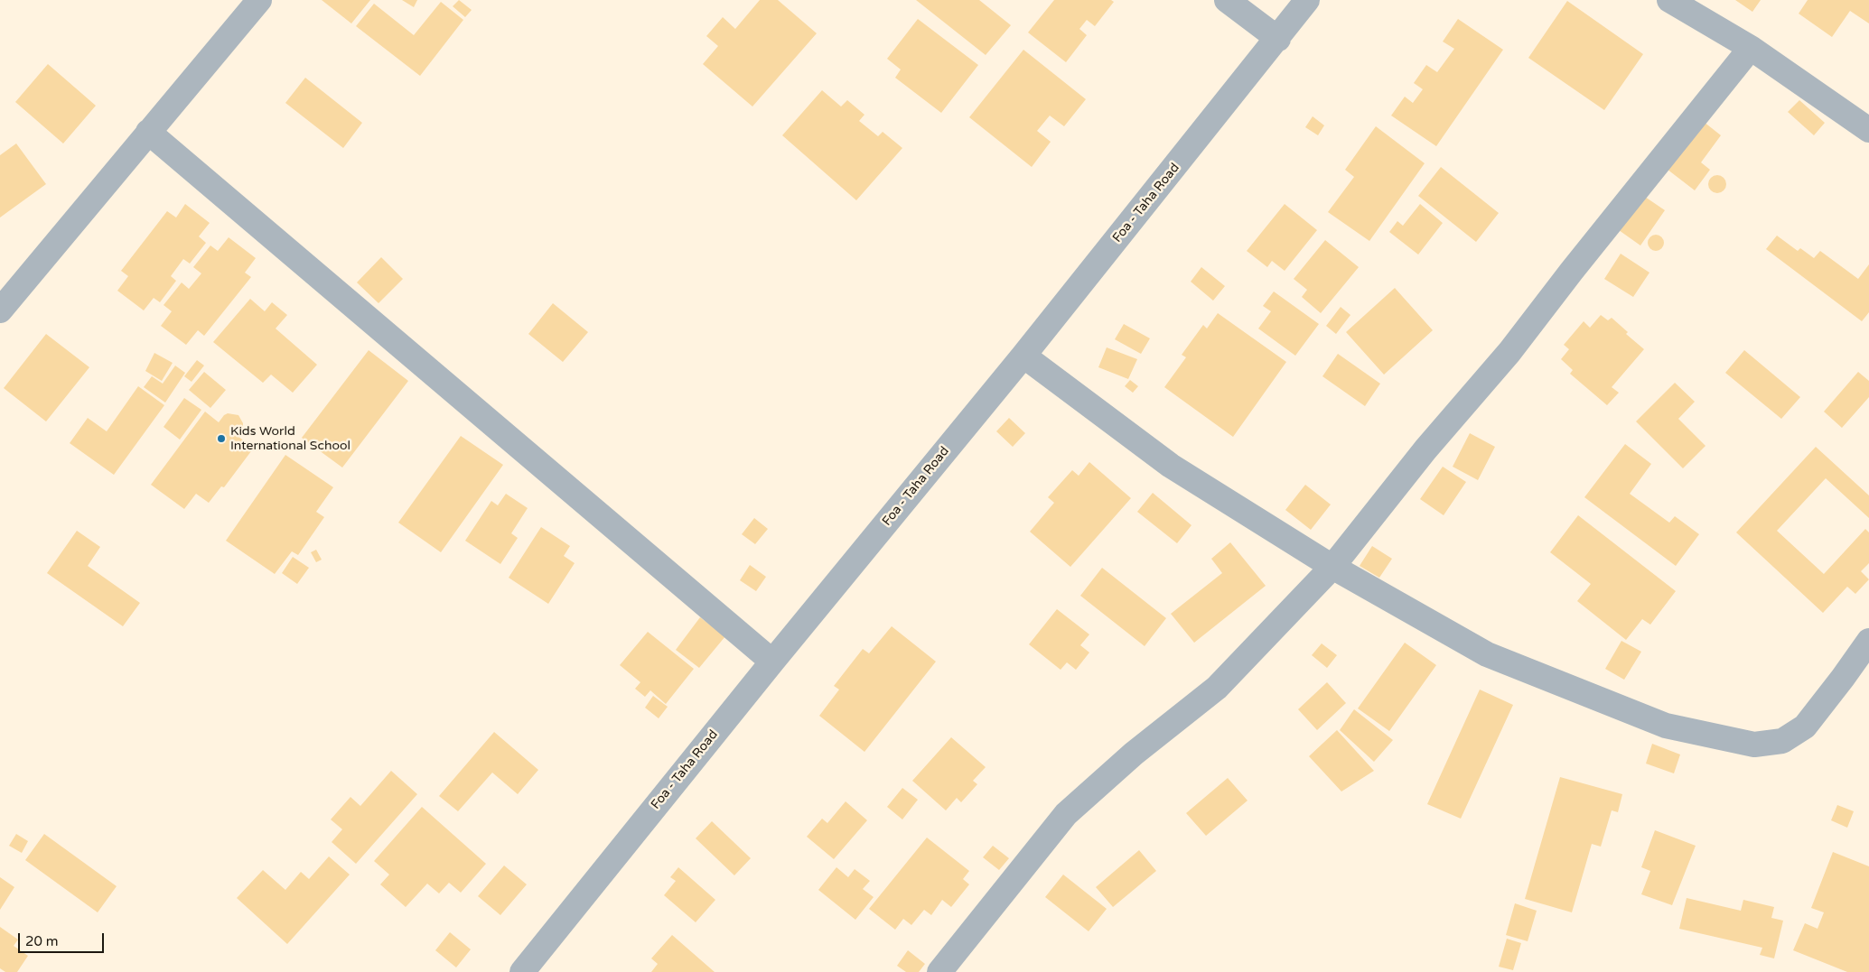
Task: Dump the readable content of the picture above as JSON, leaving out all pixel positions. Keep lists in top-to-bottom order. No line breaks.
{"streets":{"street":["Foa - Taha Road"]},"places":["Kids World International School"],"scale_bar":"20 m"}
